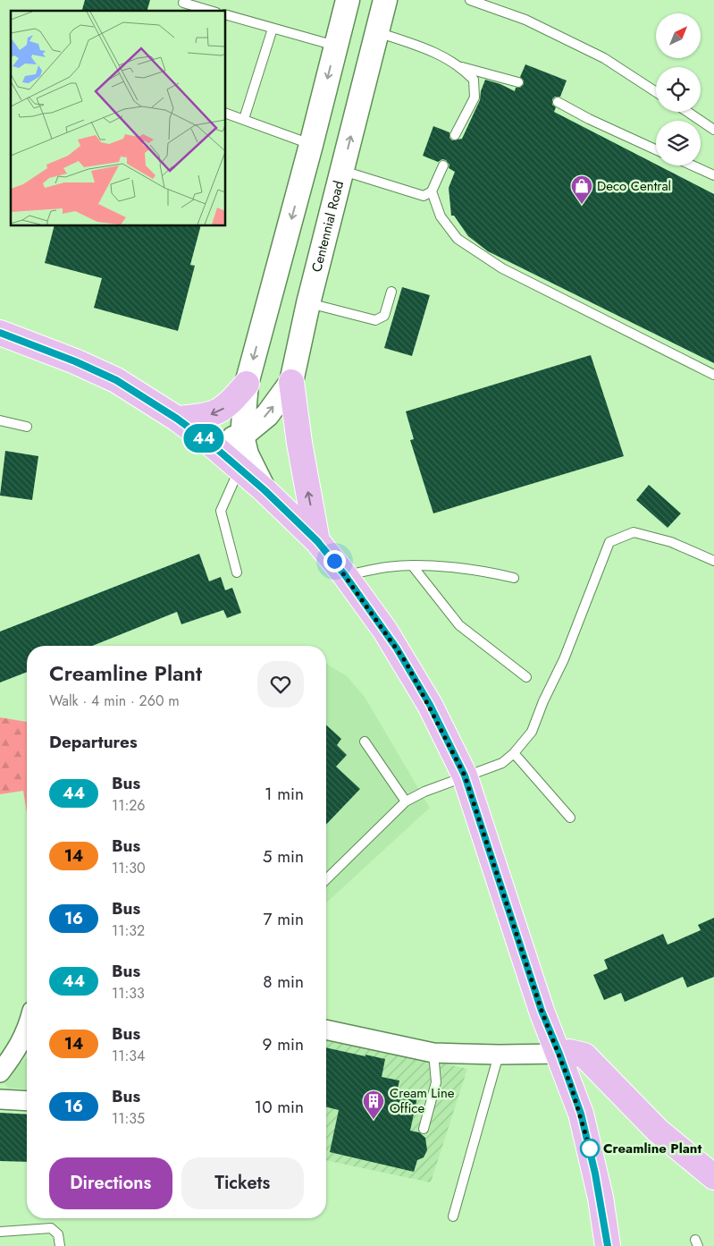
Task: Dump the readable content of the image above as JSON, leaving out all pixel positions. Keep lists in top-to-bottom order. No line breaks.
{"streets":{"street":["Centennial Road"]},"places":{"shop":["Deco Central"],"building":["Cream Line Office"],"other":["Creamline Plant"]},"lines":["bus line 44"],"north":"top right","page":{"on_map":"44","heading":[["Creamline Plant","Walk · 4 min · 260 m"],"Departures"],"list":[{"mark":"44","name":"Bus","note":"11:26","value":"1 min"},{"mark":"14","name":"Bus","note":"11:30","value":"5 min"},{"mark":"16","name":"Bus","note":"11:32","value":"7 min"},{"mark":"44","name":"Bus","note":"11:33","value":"8 min"},{"mark":"14","name":"Bus","note":"11:34","value":"9 min"},{"mark":"16","name":"Bus","note":"11:35","value":"10 min"}],"buttons":["Directions","Tickets"]}}
